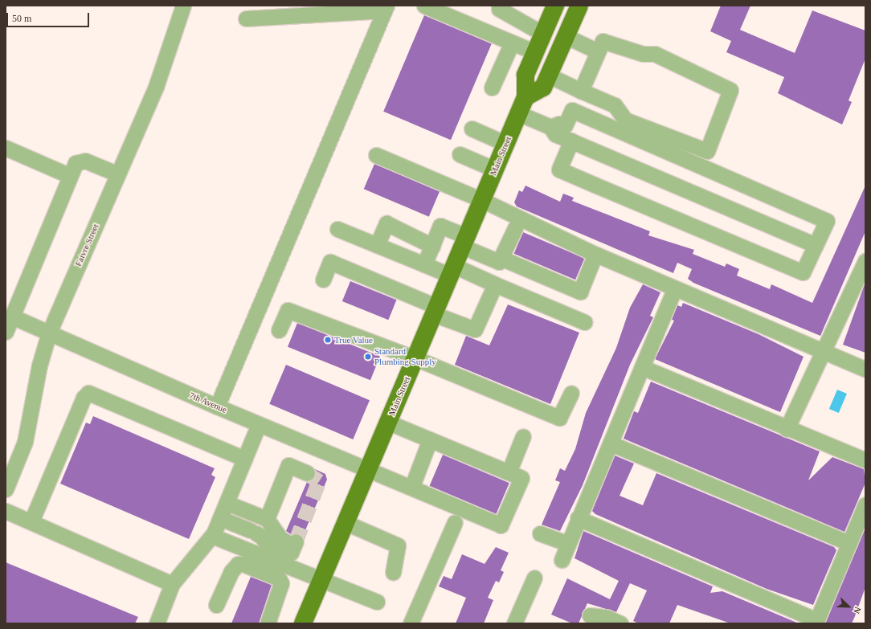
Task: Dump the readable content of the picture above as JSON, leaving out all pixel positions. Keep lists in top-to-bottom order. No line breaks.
{"streets":{"main road":["Main Street"],"street":["Faivre Street","7th Avenue"]},"crossings":[["Main Street","7th Avenue"],["Faivre Street","7th Avenue"]],"places":["True Value","Standard Plumbing Supply"],"scale_bar":"50 m","north":"bottom right"}
